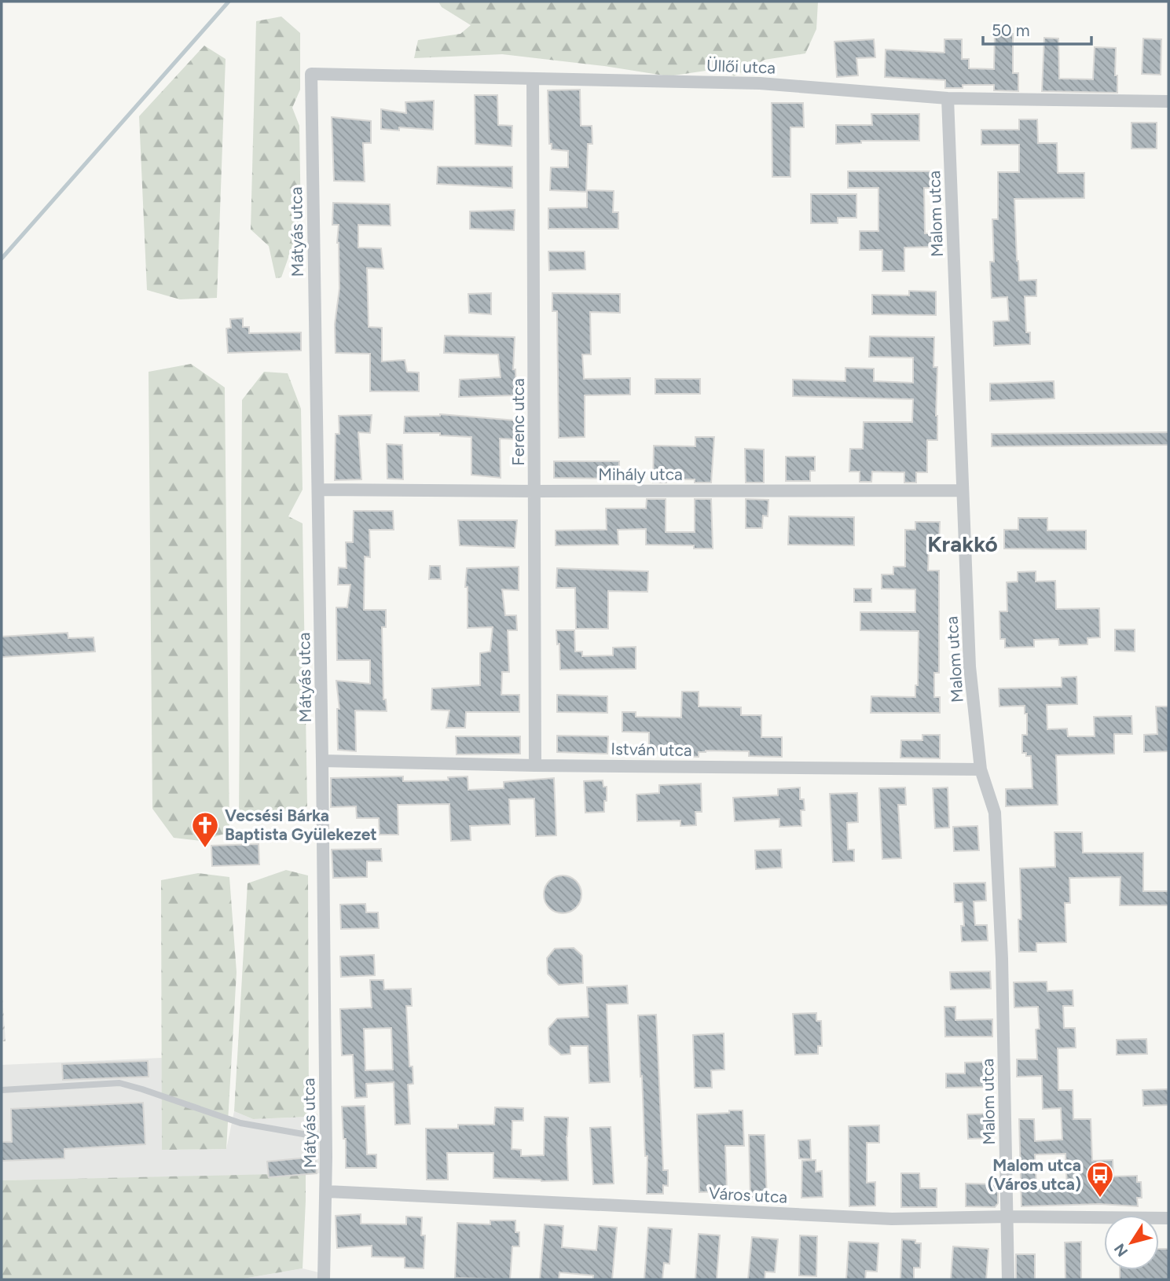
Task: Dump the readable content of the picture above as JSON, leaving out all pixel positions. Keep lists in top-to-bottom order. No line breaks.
{"streets":{"street":["Üllői utca","Malom utca","Mátyás utca","Ferenc utca","Mihály utca","István utca","Város utca"]},"crossings":[["Üllői utca","Malom utca"],["Üllői utca","Mátyás utca"],["Üllői utca","Ferenc utca"],["Malom utca","Mihály utca"],["Malom utca","István utca"],["Malom utca","Város utca"],["Mátyás utca","Mihály utca"],["Mátyás utca","István utca"],["Mátyás utca","Város utca"],["Ferenc utca","Mihály utca"],["Ferenc utca","István utca"]],"districts":["Krakkó"],"places":{"church":["Vecsési Bárka Baptista Gyülekezet"],"bus stop":["Malom utca (Város utca)"]},"scale_bar":"50 m","north":"bottom left"}
